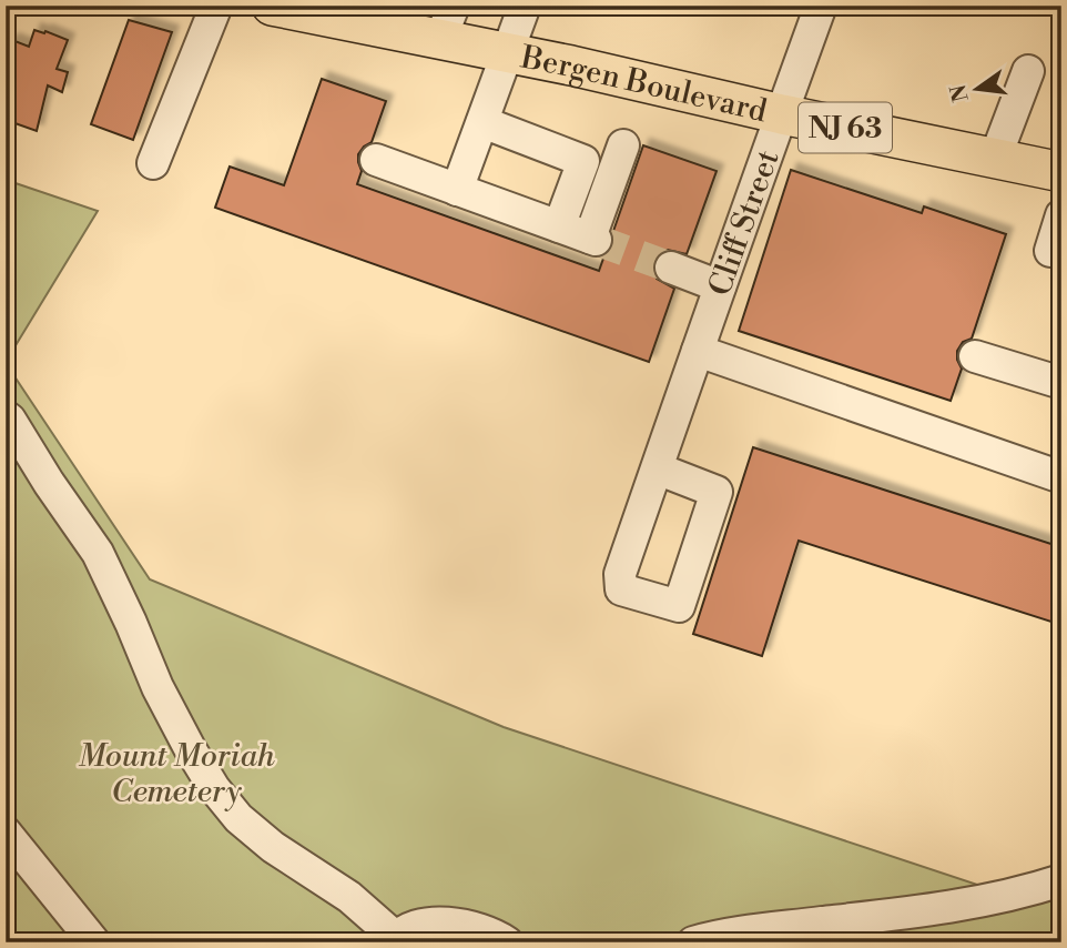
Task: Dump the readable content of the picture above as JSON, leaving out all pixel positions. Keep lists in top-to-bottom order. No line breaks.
{"streets":{"main road":["Bergen Boulevard","NJ 63"],"street":["Cliff Street"]},"crossings":[["Bergen Boulevard","Cliff Street"]],"parks":["Mount Moriah Cemetery"],"north":"left"}
